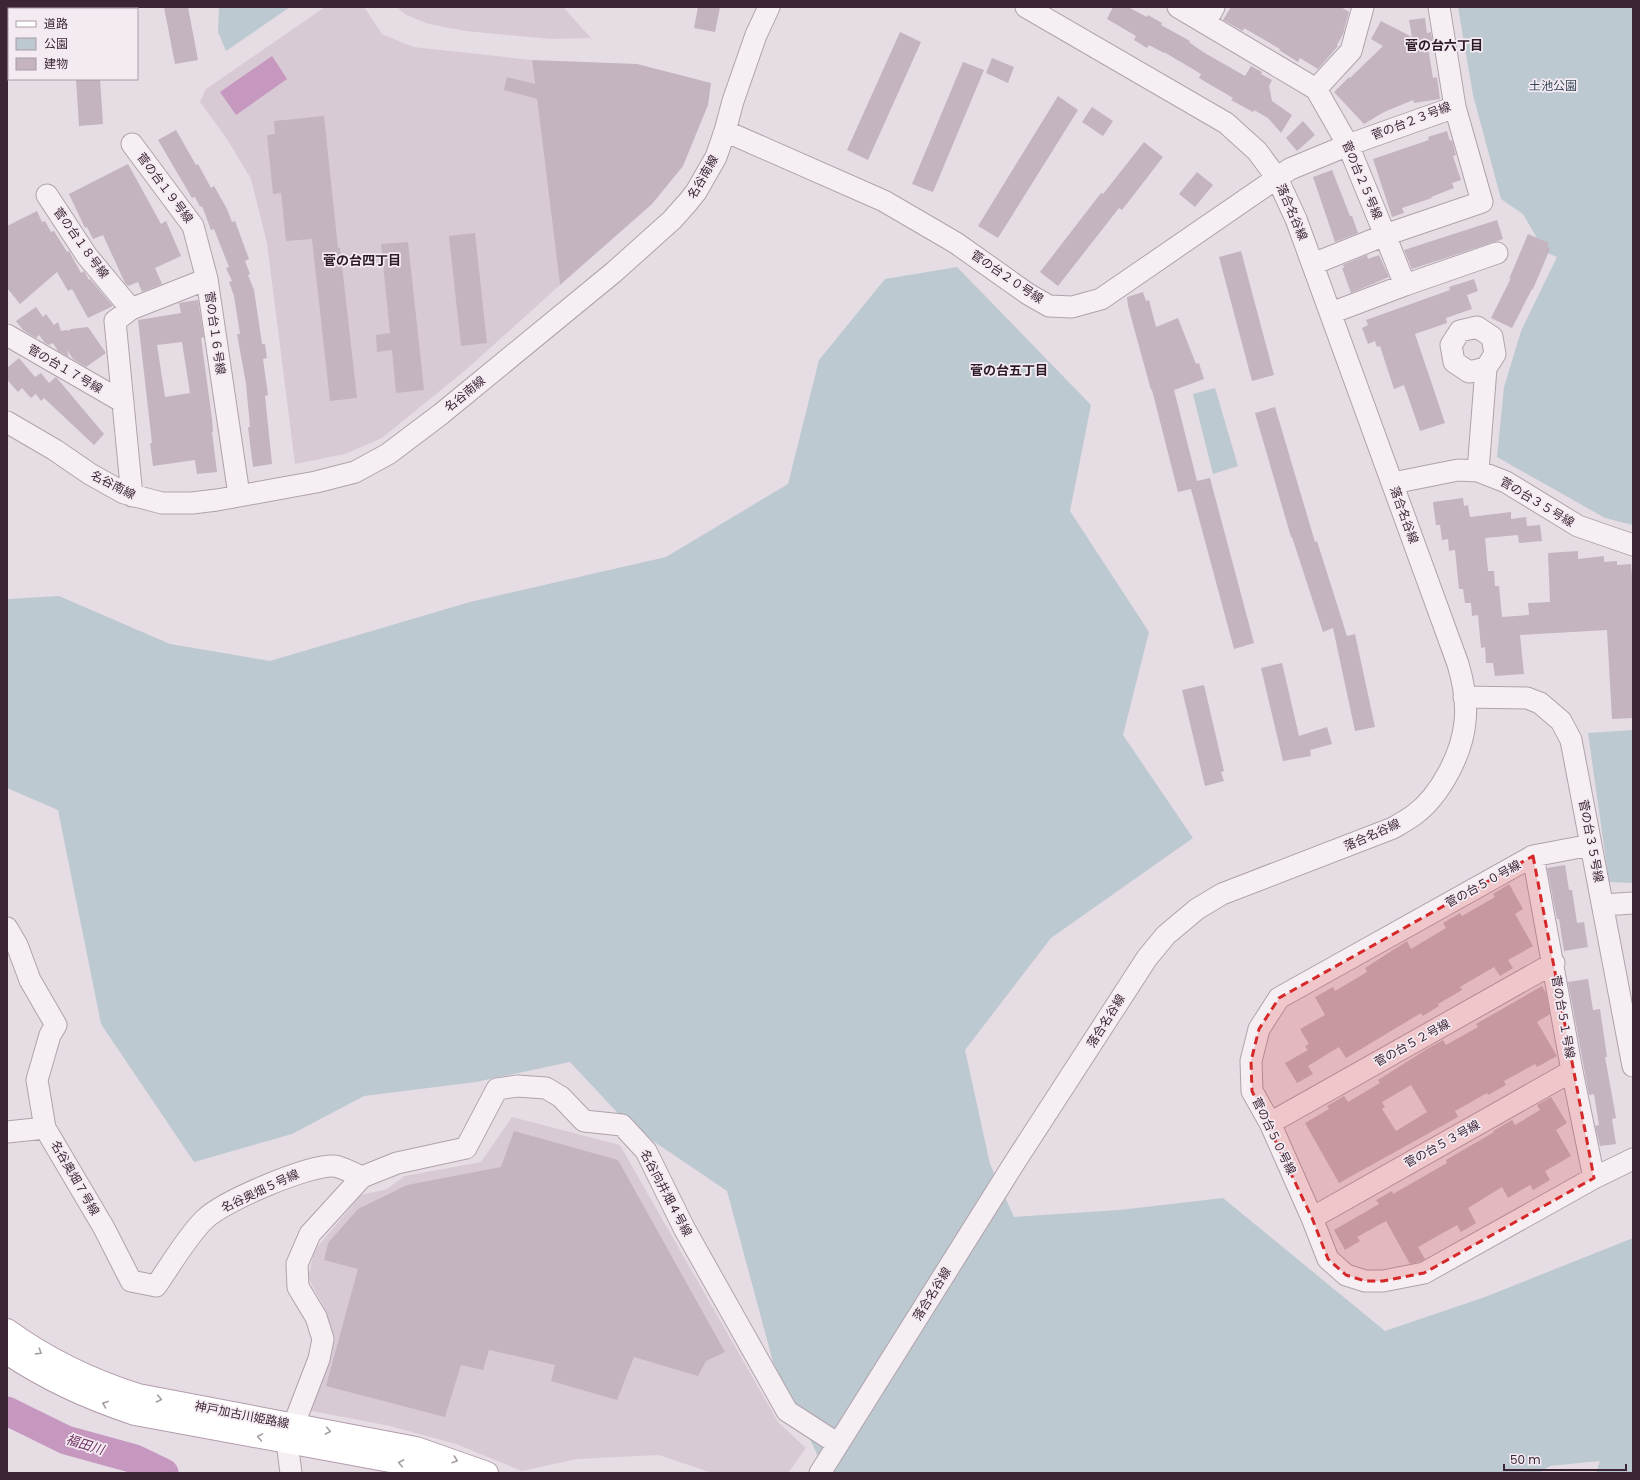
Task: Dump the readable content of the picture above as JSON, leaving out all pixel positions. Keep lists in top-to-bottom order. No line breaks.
{"streets":{"main road":["神戸加古川姫路線"],"street":["菅の台２３号線","名谷南線","菅の台２５号線","菅の台１９号線","落合名谷線","菅の台１８号線","菅の台２０号線","菅の台１６号線","菅の台１７号線","菅の台３５号線","菅の台５０号線","菅の台５１号線","菅の台５２号線","菅の台５３号線","名谷奥畑７号線","名谷奥畑５号線","名谷向井畑４号線"]},"crossings":[["菅の台２３号線","菅の台２５号線"],["菅の台２３号線","落合名谷線"],["菅の台２３号線","菅の台２０号線"],["名谷南線","菅の台２０号線"],["名谷南線","菅の台１６号線"],["菅の台１９号線","菅の台１６号線"],["落合名谷線","菅の台２０号線"],["落合名谷線","菅の台３５号線"],["落合名谷線","名谷向井畑４号線"],["菅の台１８号線","菅の台１６号線"],["菅の台１６号線","菅の台１７号線"],["菅の台３５号線","菅の台５０号線"],["菅の台５０号線","菅の台５１号線"],["菅の台５０号線","菅の台５２号線"],["菅の台５０号線","菅の台５３号線"],["菅の台５１号線","菅の台５２号線"],["菅の台５１号線","菅の台５３号線"],["名谷奥畑７号線","名谷奥畑５号線"],["名谷奥畑５号線","名谷向井畑４号線"],["名谷向井畑４号線","神戸加古川姫路線"]],"districts":["菅の台六丁目","菅の台四丁目","菅の台五丁目"],"water":["福田川"],"parks":["土池公園"],"legend":["道路","公園","建物"],"scale_bar":"50 m"}
